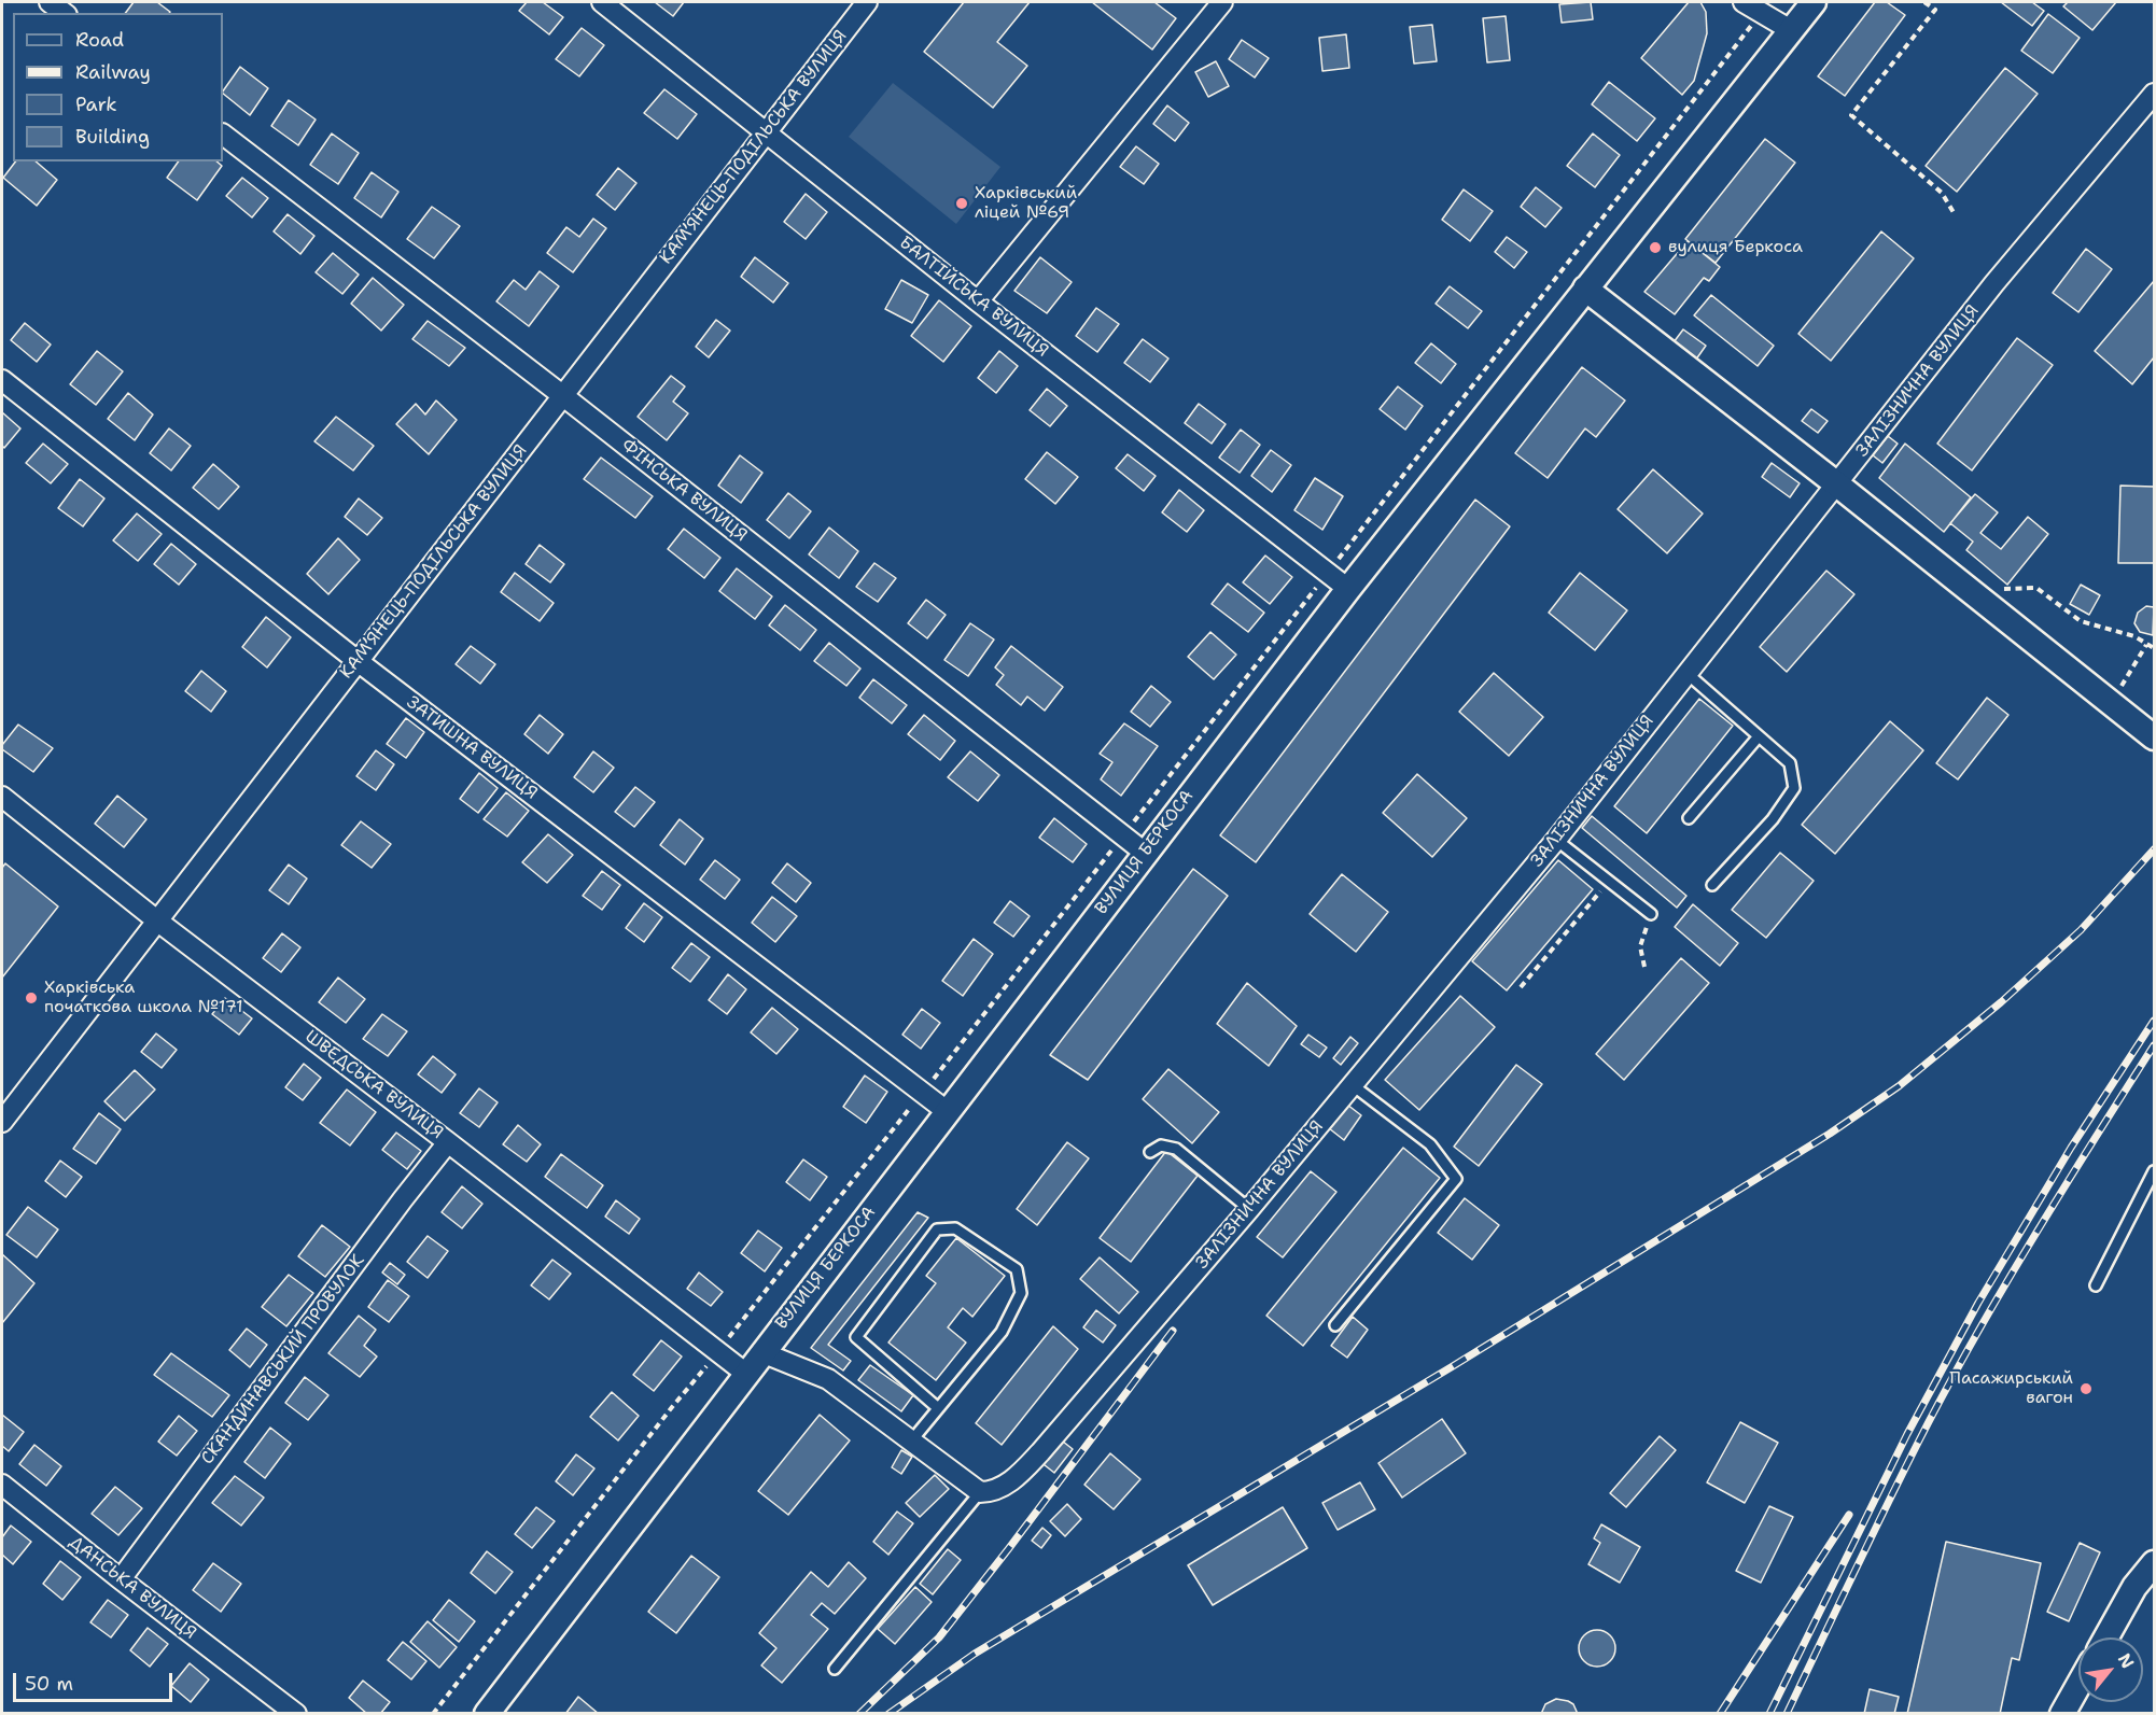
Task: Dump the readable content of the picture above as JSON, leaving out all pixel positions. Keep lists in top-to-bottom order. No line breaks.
{"streets":{"street":["КАМ’ЯНЕЦЬ-ПОДІЛЬСЬКА ВУЛИЦЯ","БАЛТІЙСЬКА ВУЛИЦЯ","ЗАЛІЗНИЧНА ВУЛИЦЯ","ФІНСЬКА ВУЛИЦЯ","ЗАТИШНА ВУЛИЦЯ","ВУЛИЦЯ БЕРКОСА","ШВЕДСЬКА ВУЛИЦЯ","СКАНДИНАВСЬКИЙ ПРОВУЛОК","ДАНСЬКА ВУЛИЦЯ"]},"crossings":[["КАМ’ЯНЕЦЬ-ПОДІЛЬСЬКА ВУЛИЦЯ","БАЛТІЙСЬКА ВУЛИЦЯ"],["КАМ’ЯНЕЦЬ-ПОДІЛЬСЬКА ВУЛИЦЯ","ФІНСЬКА ВУЛИЦЯ"],["КАМ’ЯНЕЦЬ-ПОДІЛЬСЬКА ВУЛИЦЯ","ЗАТИШНА ВУЛИЦЯ"],["КАМ’ЯНЕЦЬ-ПОДІЛЬСЬКА ВУЛИЦЯ","ШВЕДСЬКА ВУЛИЦЯ"],["БАЛТІЙСЬКА ВУЛИЦЯ","ВУЛИЦЯ БЕРКОСА"],["ФІНСЬКА ВУЛИЦЯ","ВУЛИЦЯ БЕРКОСА"],["ЗАТИШНА ВУЛИЦЯ","ВУЛИЦЯ БЕРКОСА"],["ВУЛИЦЯ БЕРКОСА","ШВЕДСЬКА ВУЛИЦЯ"],["ШВЕДСЬКА ВУЛИЦЯ","СКАНДИНАВСЬКИЙ ПРОВУЛОК"],["СКАНДИНАВСЬКИЙ ПРОВУЛОК","ДАНСЬКА ВУЛИЦЯ"]],"places":["Харківський ліцей №69","вулиця Беркоса","Харківська початкова школа №171","Пасажирський вагон"],"legend":["Road","Railway","Park","Building"],"scale_bar":"50 m","north":"top right"}
